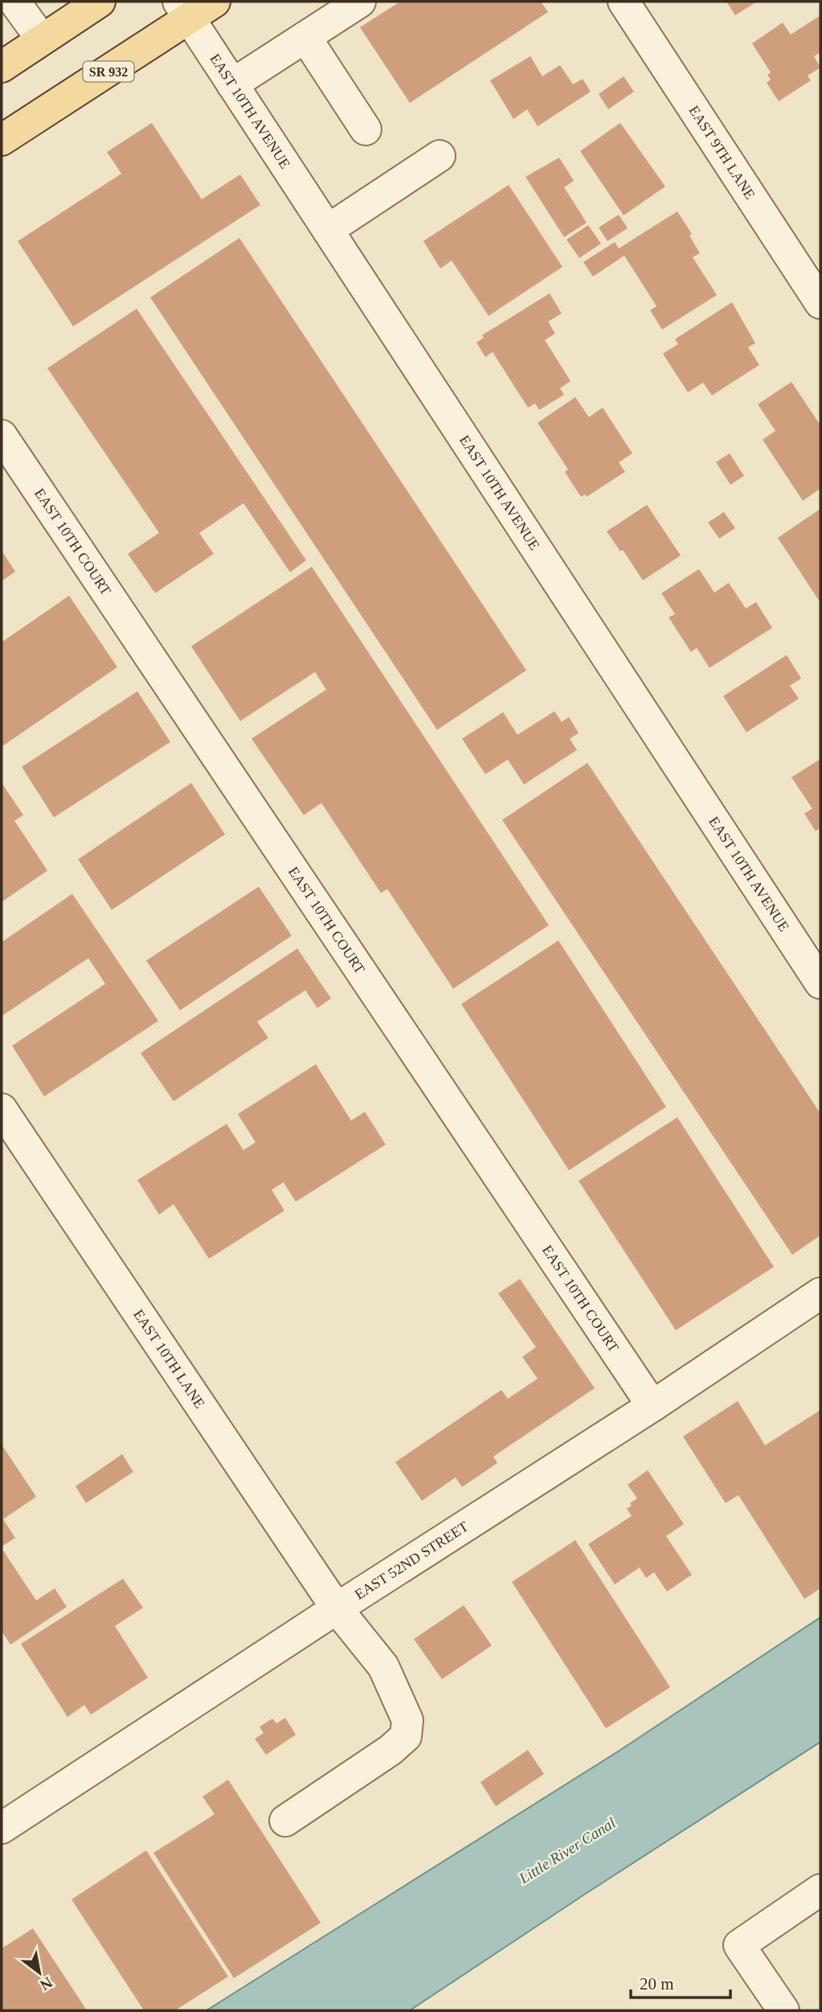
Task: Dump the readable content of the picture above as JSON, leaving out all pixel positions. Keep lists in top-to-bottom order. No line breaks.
{"streets":{"main road":["SR 932"],"street":["EAST 10TH AVENUE","EAST 9TH LANE","EAST 10TH COURT","EAST 10TH LANE","EAST 52ND STREET"]},"crossings":[["SR 932","EAST 10TH AVENUE"],["EAST 10TH COURT","EAST 52ND STREET"],["EAST 10TH LANE","EAST 52ND STREET"]],"water":["Little River Canal"],"scale_bar":"20 m","north":"bottom right"}
